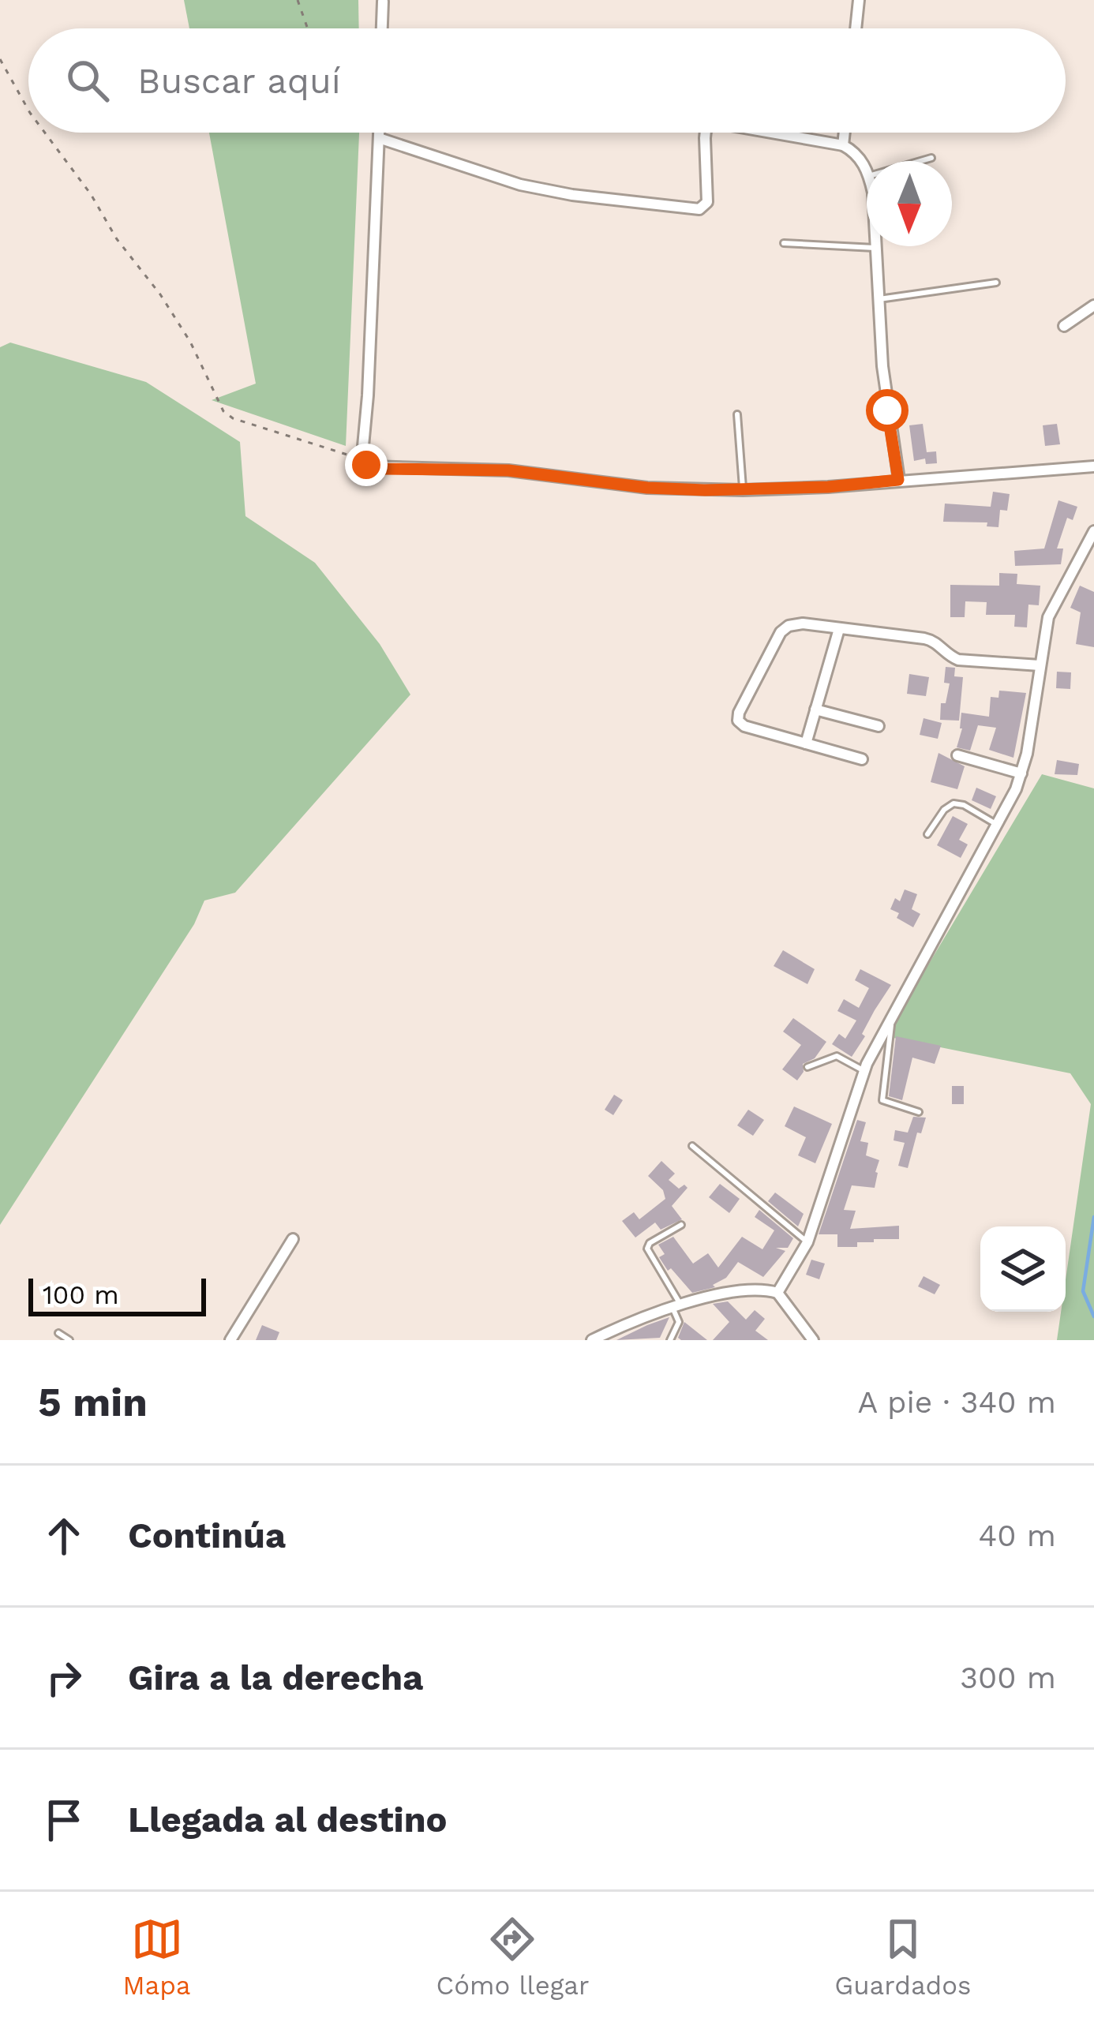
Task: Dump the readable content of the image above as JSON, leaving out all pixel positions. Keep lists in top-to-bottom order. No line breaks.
{"scale_bar":"100 m","north":"bottom","page":{"search":"Buscar aquí","scale":"100 m","heading":["5 min","A pie · 340 m"],"list":[["Continúa","40 m"],["Gira a la derecha","300 m"],"Llegada al destino"],"nav":["Mapa","Cómo llegar","Guardados"]}}
